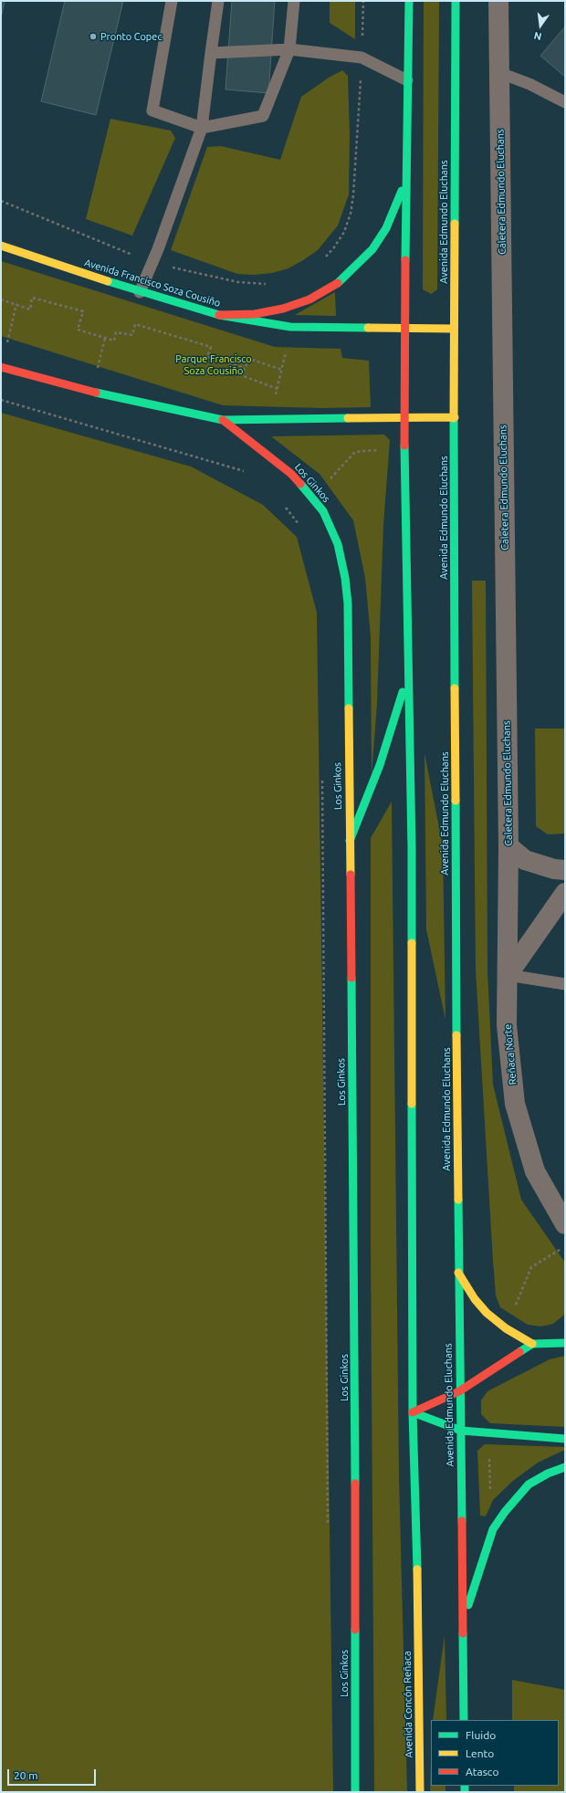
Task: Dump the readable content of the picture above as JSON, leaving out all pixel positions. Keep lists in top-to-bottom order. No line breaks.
{"streets":{"main road":["Avenida Edmundo Eluchans","Avenida Francisco Soza Cousiño","Los Ginkos","Avenida Concón Reñaca"],"street":["Caletera Edmundo Eluchans","Reñaca Norte"]},"crossings":[["Caletera Edmundo Eluchans","Reñaca Norte"],["Avenida Edmundo Eluchans","Avenida Francisco Soza Cousiño"]],"parks":["Parque Francisco Soza Cousiño"],"places":["Pronto Copec"],"legend":["Fluido","Lento","Atasco"],"scale_bar":"20 m","north":"bottom"}
